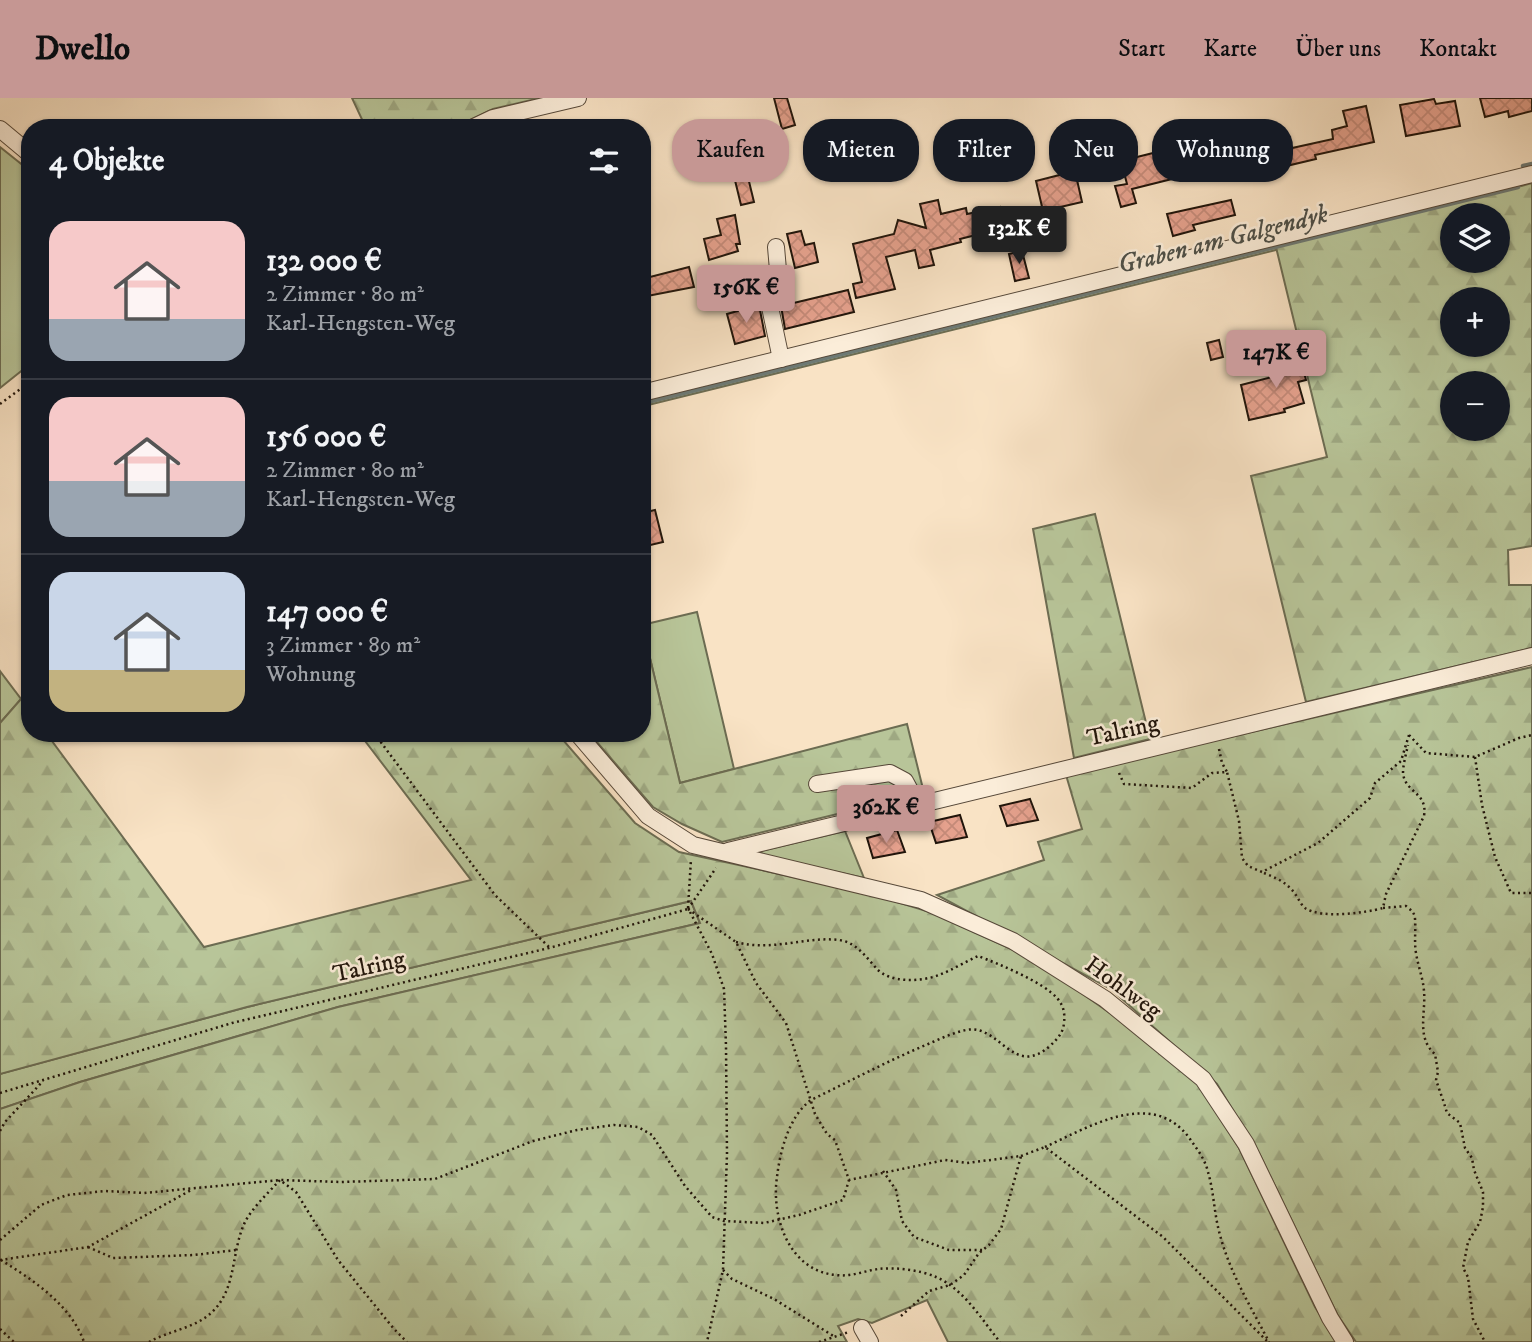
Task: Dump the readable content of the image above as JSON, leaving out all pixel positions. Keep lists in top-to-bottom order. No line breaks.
{"streets":{"street":["Talring","Hohlweg"]},"crossings":[["Talring","Hohlweg"]],"water":["Graben am Galgendyk"],"page":{"header":"Dwello","nav":["Start","Karte","Über uns","Kontakt"],"chip":["Kaufen","Mieten","Filter","Neu","Wohnung"],"heading":"4 Objekte","map_buttons":["+","−"],"list":[{"name":"132 000 €","note":"2 Zimmer · 80 m² · Karl-Hengsten-Weg"},{"name":"156 000 €","note":"2 Zimmer · 80 m² · Karl-Hengsten-Weg"},{"name":"147 000 €","note":"3 Zimmer · 89 m² · Wohnung"}],"price":["132K €","156K €","147K €","362K €"]}}
